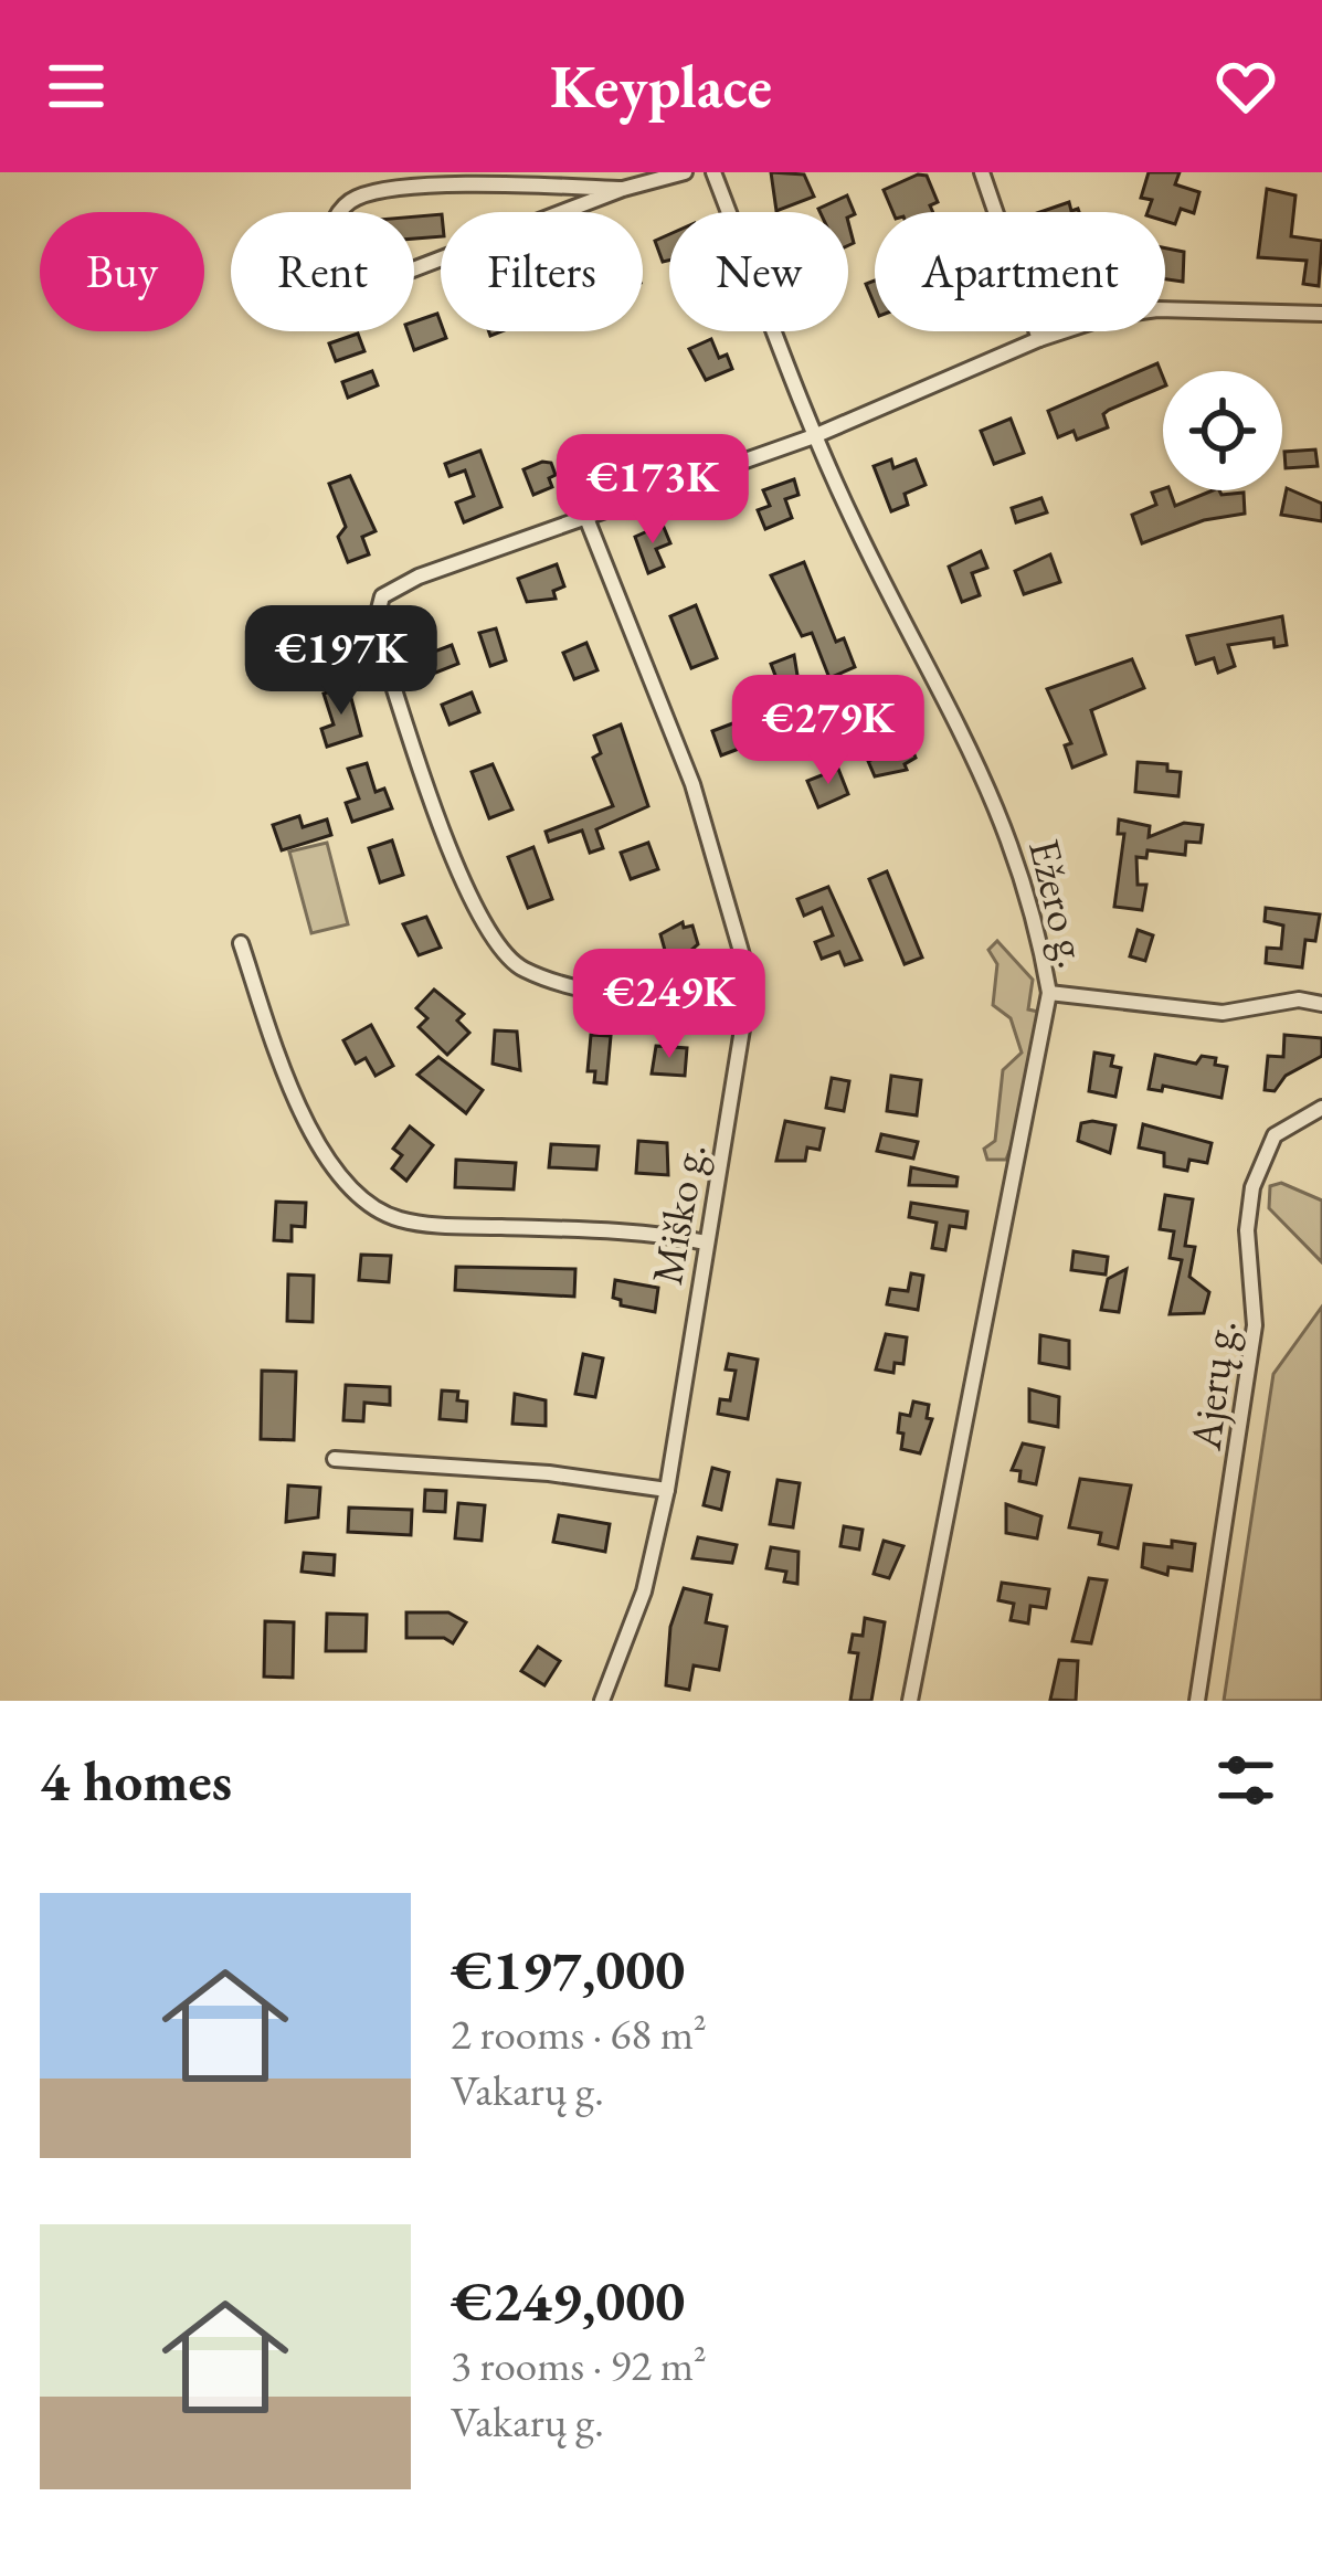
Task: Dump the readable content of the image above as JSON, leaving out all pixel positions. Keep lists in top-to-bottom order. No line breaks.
{"streets":{"street":["Ežero g.","Miško g.","Ajerų g."]},"page":{"header":"Keyplace","chip":["Buy","Rent","Filters","New","Apartment"],"price":["€173K","€197K","€279K","€249K"],"heading":"4 homes","list":[{"name":"€197,000","note":"2 rooms · 68 m² · Vakarų g."},{"name":"€249,000","note":"3 rooms · 92 m² · Vakarų g."}]}}
